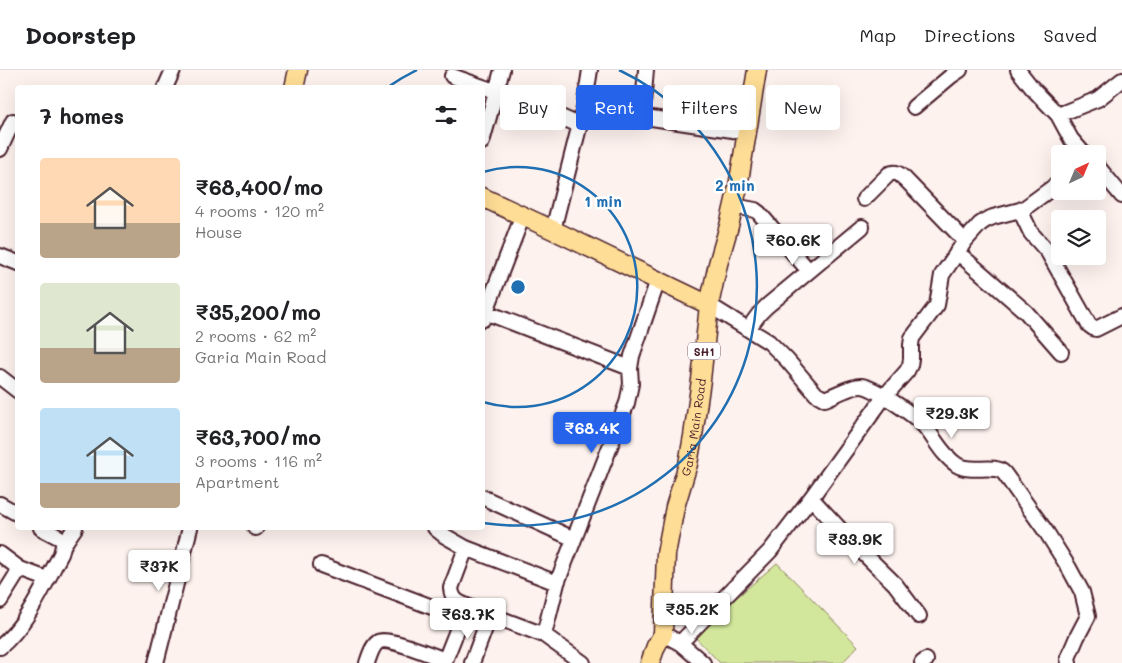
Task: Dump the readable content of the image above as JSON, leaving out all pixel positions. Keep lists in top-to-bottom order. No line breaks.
{"streets":{"main road":["SH1","Garia Main Road"]},"north":"top right","page":{"header":"Doorstep","nav":["Map","Directions","Saved"],"chip":["Buy","Rent","Filters","New"],"heading":"7 homes","list":[{"name":"₹68,400/mo","note":"4 rooms · 120 m² · House"},{"name":"₹35,200/mo","note":"2 rooms · 62 m² · Garia Main Road"},{"name":"₹63,700/mo","note":"3 rooms · 116 m² · Apartment"}],"price":["₹60.6K","₹29.3K","₹68.4K","₹33.9K","₹37K","₹35.2K","₹63.7K"]},"rings":["2 min","1 min"]}
